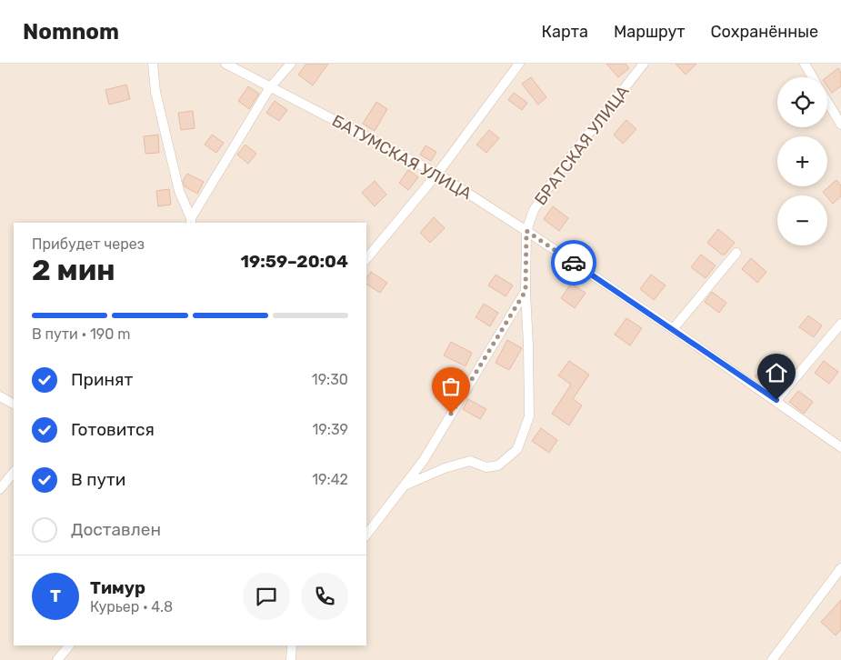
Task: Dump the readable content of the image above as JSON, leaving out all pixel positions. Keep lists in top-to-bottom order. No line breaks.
{"streets":{"street":["БРАТСКАЯ УЛИЦА","БАТУМСКАЯ УЛИЦА"]},"crossings":[["БРАТСКАЯ УЛИЦА","БАТУМСКАЯ УЛИЦА"]],"page":{"header":"Nomnom","nav":["Карта","Маршрут","Сохранённые"],"map_buttons":["+","−"],"heading":["2 мин","Прибудет через","19:59–20:04"],"panel":["Тимур","Курьер · 4.8"],"bar":"В пути · 190 m","list":[["Принят","19:30"],["Готовится","19:39"],["В пути","19:42"],"Доставлен"],"round":"Т"}}
